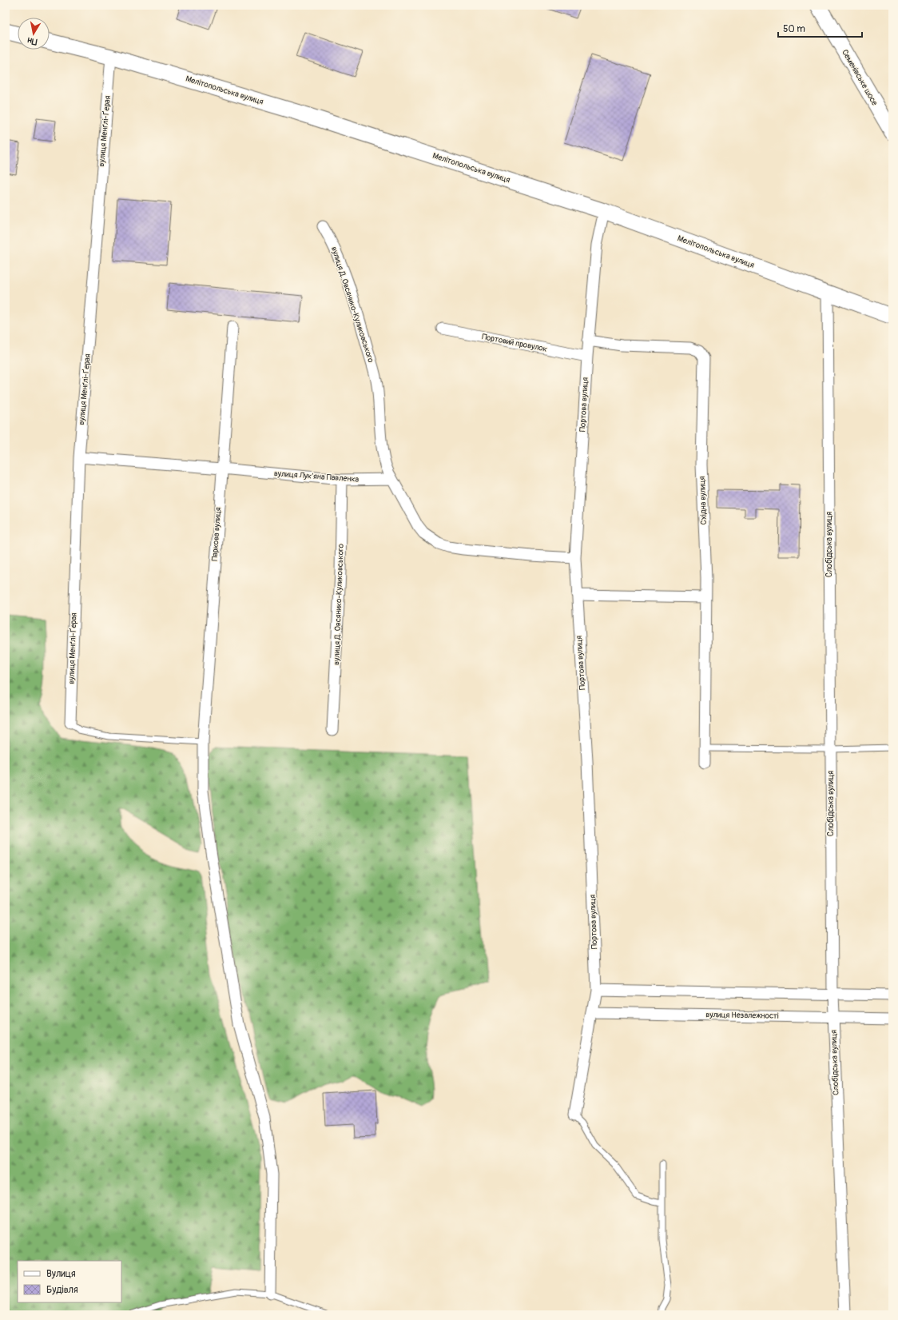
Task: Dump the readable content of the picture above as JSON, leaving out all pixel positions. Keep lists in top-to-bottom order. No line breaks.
{"streets":{"main road":["Семенівське шосе","Мелітопольська вулиця"],"street":["вулиця Менґлі-Ґерая","вулиця Д. Овсянико-Куликовського","Портовий провулок","Портова вулиця","вулиця Лук'яна Павленка","Східна вулиця","Паркова вулиця","Слобідська вулиця","вулиця Незалежності"]},"crossings":[["Мелітопольська вулиця","вулиця Менґлі-Ґерая"],["Мелітопольська вулиця","Портова вулиця"],["Мелітопольська вулиця","Слобідська вулиця"],["вулиця Менґлі-Ґерая","вулиця Лук'яна Павленка"],["вулиця Д. Овсянико-Куликовського","вулиця Лук'яна Павленка"],["Портовий провулок","Портова вулиця"],["Портова вулиця","Східна вулиця"],["Портова вулиця","вулиця Незалежності"],["вулиця Лук'яна Павленка","Паркова вулиця"],["Слобідська вулиця","вулиця Незалежності"]],"legend":["Вулиця","Будівля"],"scale_bar":"50 m","north":"bottom"}
